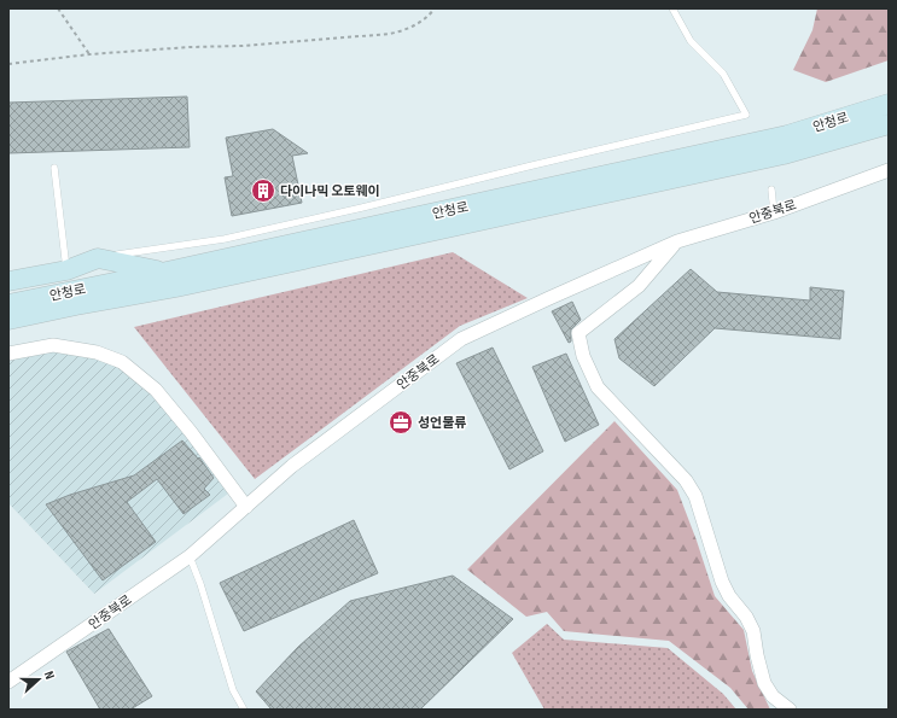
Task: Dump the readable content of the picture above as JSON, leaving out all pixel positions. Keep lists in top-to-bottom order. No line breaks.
{"streets":{"street":["안청로","안중북로"]},"places":{"building":["다이나믹 오토웨이"],"office":["성언물류"]},"north":"right"}
